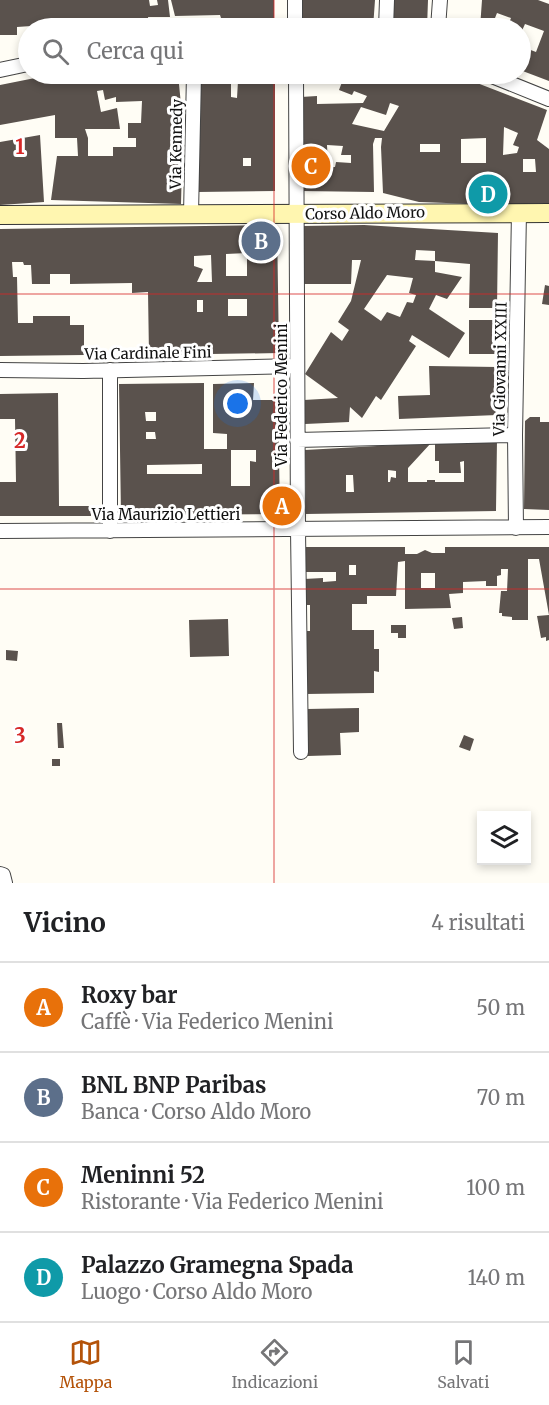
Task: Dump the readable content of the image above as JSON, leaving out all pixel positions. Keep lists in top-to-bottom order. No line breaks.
{"streets":{"street":["Via Kennedy","Corso Aldo Moro","Via Cardinale Fini","Via Giovanni XXIII","Via Federico Menini","Via Maurizio Lettieri"]},"crossings":[["Via Kennedy","Corso Aldo Moro"],["Corso Aldo Moro","Via Giovanni XXIII"],["Corso Aldo Moro","Via Federico Menini"],["Via Cardinale Fini","Via Federico Menini"],["Via Giovanni XXIII","Via Maurizio Lettieri"],["Via Federico Menini","Via Maurizio Lettieri"]],"page":{"search":"Cerca qui","pins":["C","D","B","A"],"heading":["Vicino","4 risultati"],"list":[{"mark":"A","name":"Roxy bar","note":"Caffè · Via Federico Menini","value":"50 m"},{"mark":"B","name":"BNL BNP Paribas","note":"Banca · Corso Aldo Moro","value":"70 m"},{"mark":"C","name":"Meninni 52","note":"Ristorante · Via Federico Menini","value":"100 m"},{"mark":"D","name":"Palazzo Gramegna Spada","note":"Luogo · Corso Aldo Moro","value":"140 m"}],"nav":["Mappa","Indicazioni","Salvati"]},"grid":{"rows":["1","2","3"]}}
